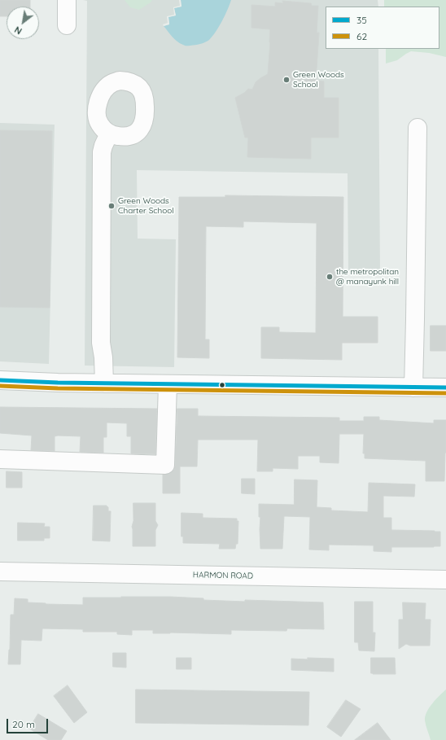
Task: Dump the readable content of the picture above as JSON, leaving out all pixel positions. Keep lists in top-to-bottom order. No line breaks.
{"streets":{"street":["HARMON ROAD"]},"places":["Green Woods School","Green Woods Charter School","the metropolitan @ manayunk hill"],"lines":["transit line 35","transit line 62"],"legend":["35","62"],"scale_bar":"20 m","north":"bottom left"}
